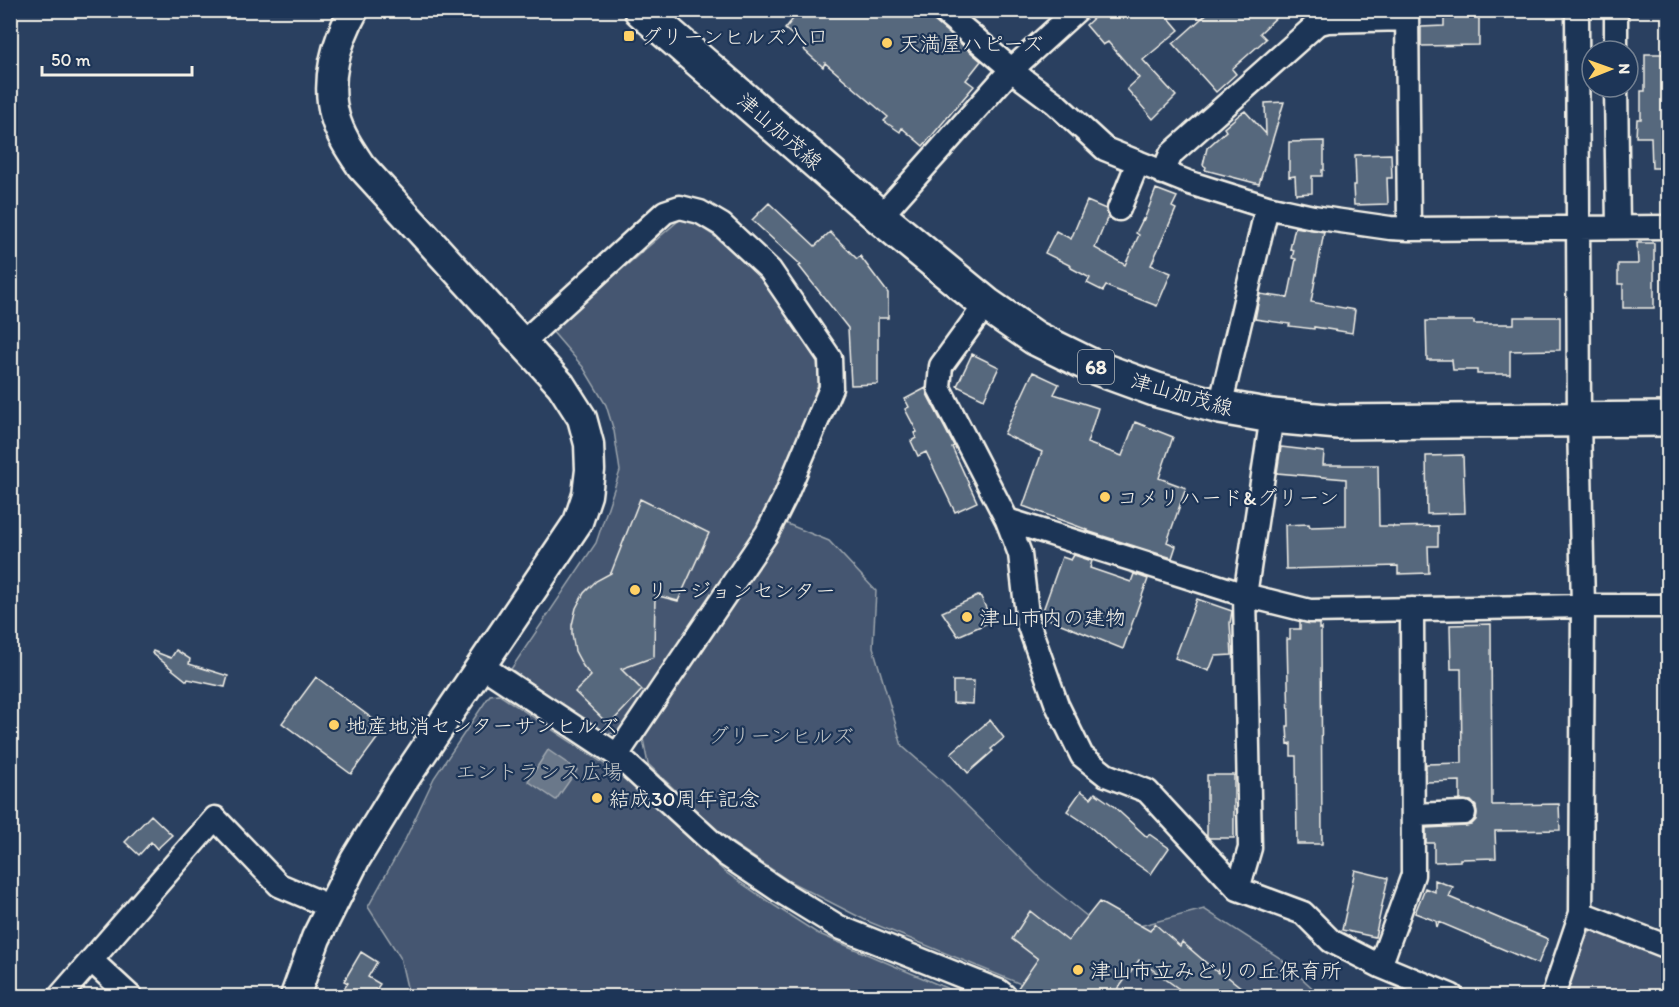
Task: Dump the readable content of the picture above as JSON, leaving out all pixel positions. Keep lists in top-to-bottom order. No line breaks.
{"streets":{"main road":["津山加茂線","68"]},"parks":["グリーンヒルズ","エントランス広場"],"places":{"transit":["グリーンヒルズ入口"],"other":["天満屋ハピーズ","コメリハード&グリーン","リージョンセンター","津山市内の建物","地産地消センターサンヒルズ","結成30周年記念","津山市立みどりの丘保育所"]},"scale_bar":"50 m","north":"right"}
